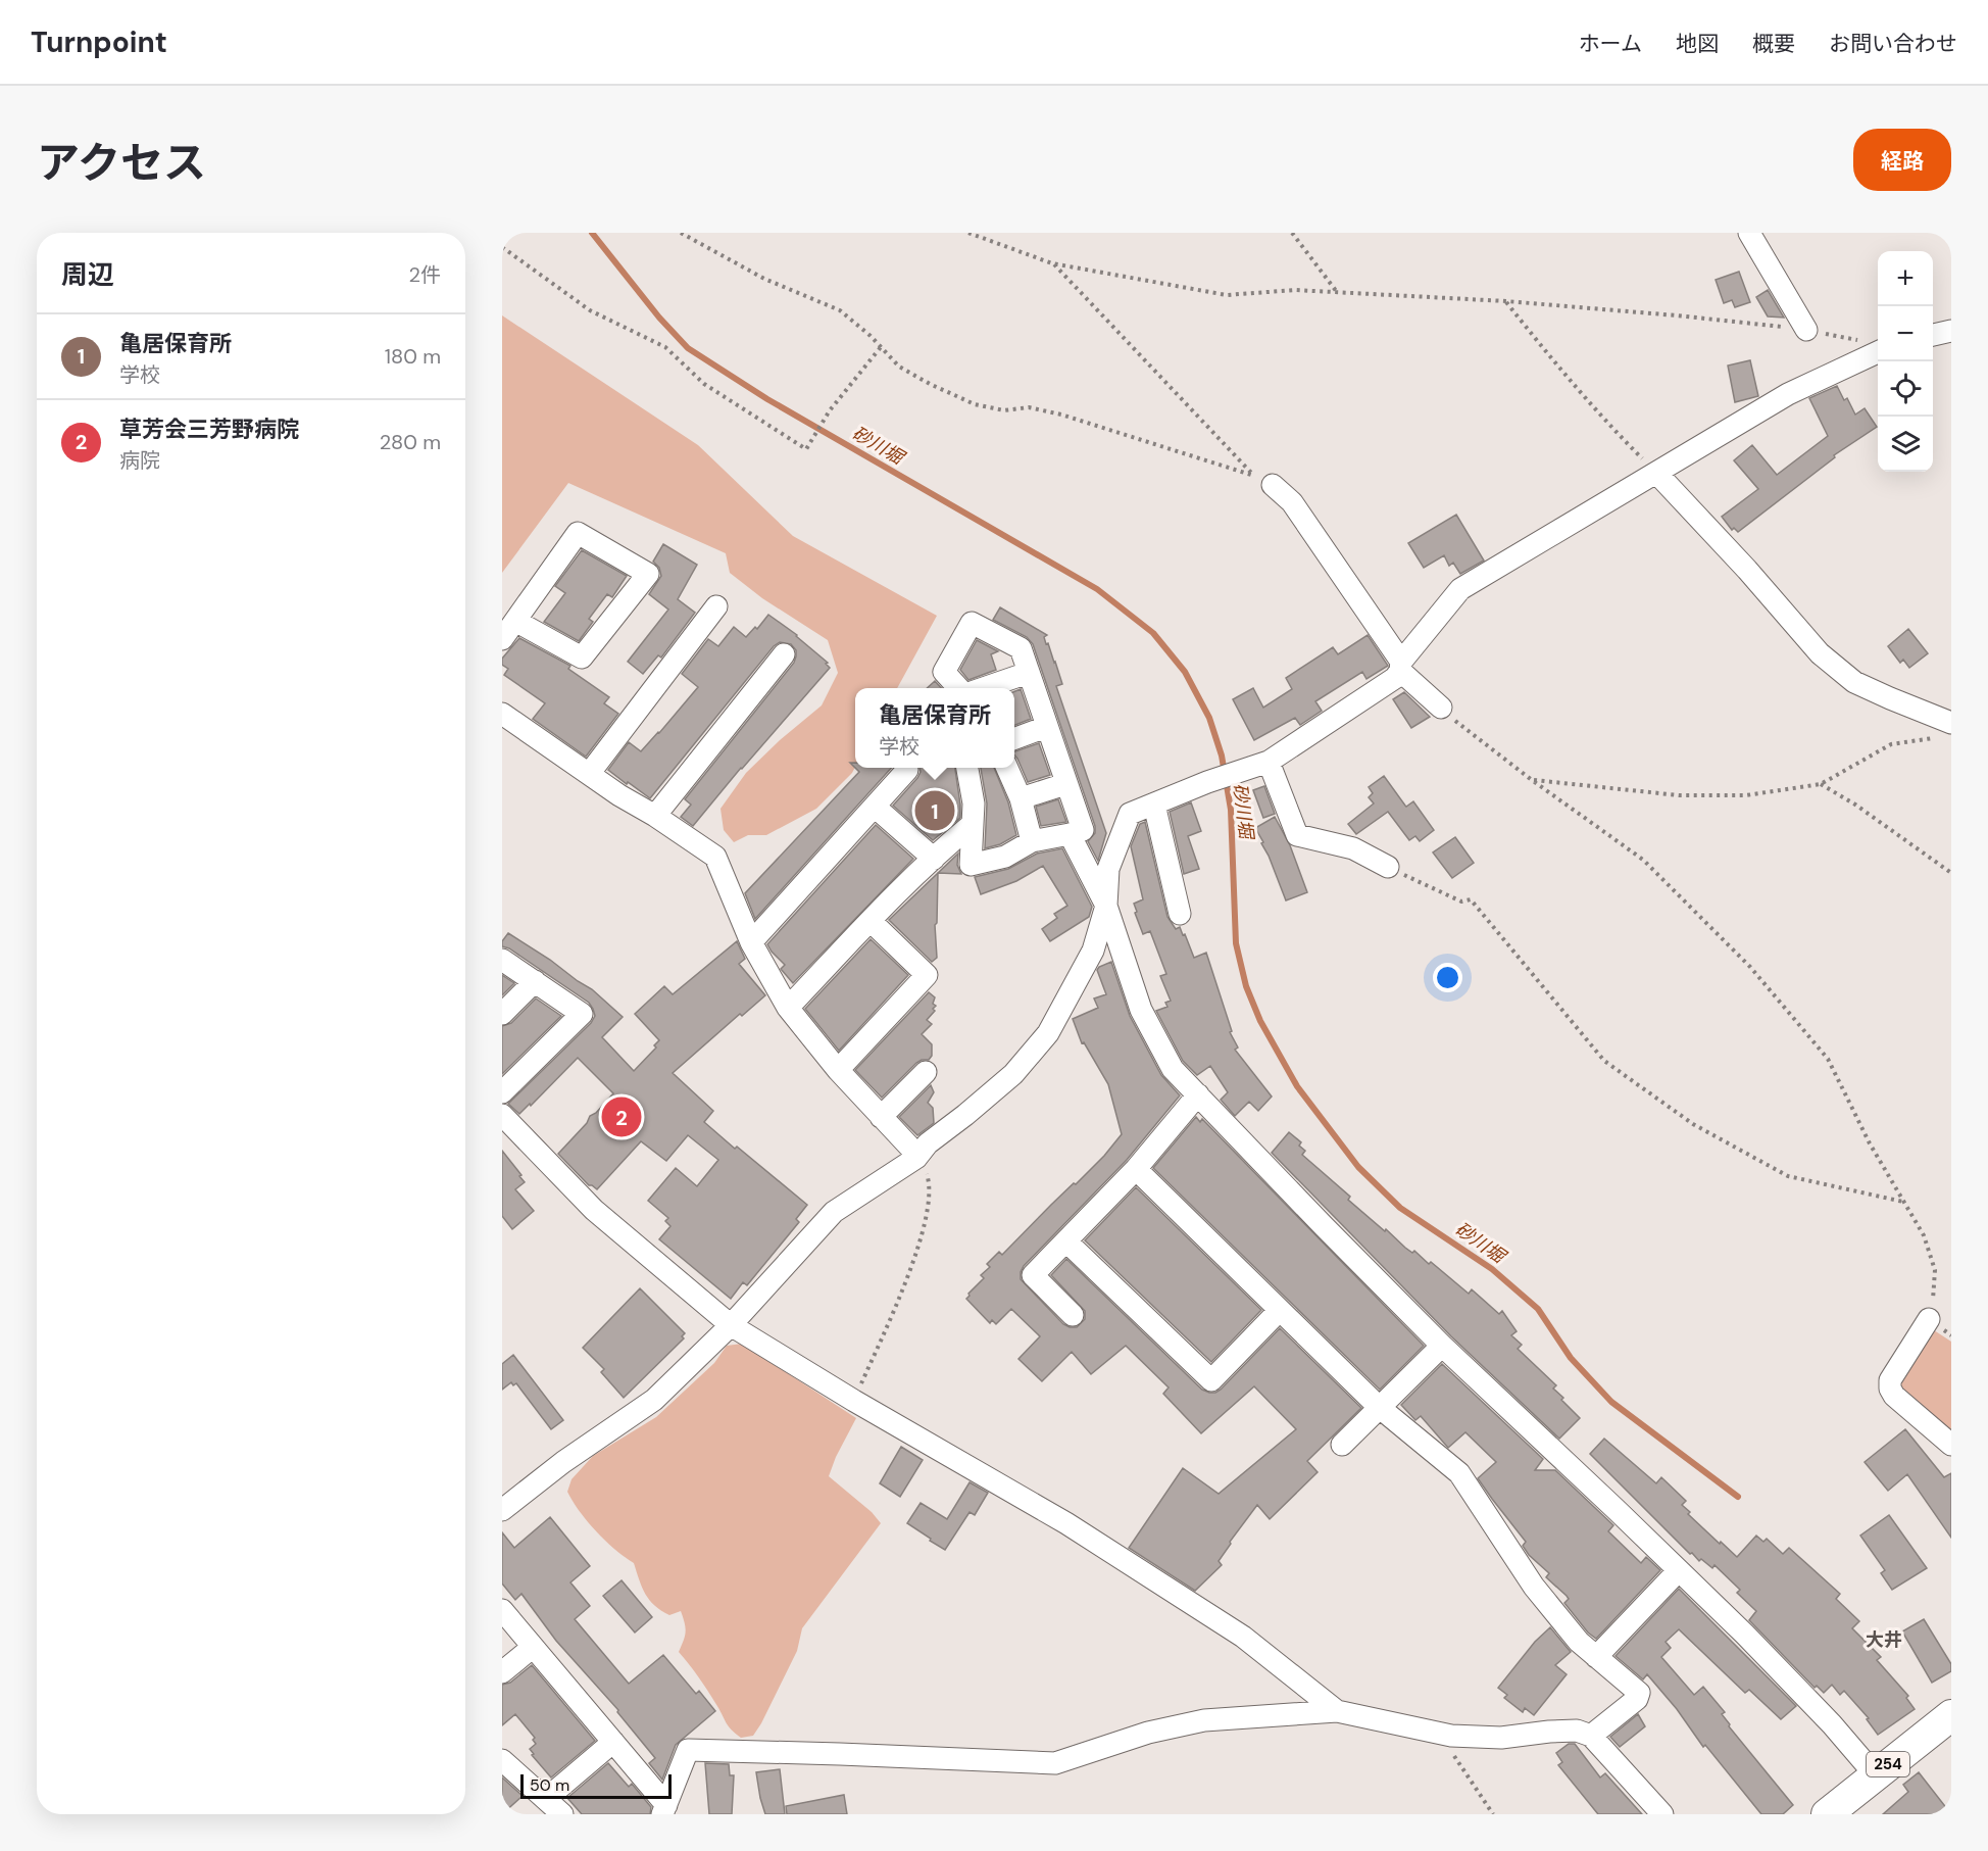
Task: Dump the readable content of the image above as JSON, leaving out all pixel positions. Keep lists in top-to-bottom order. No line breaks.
{"streets":{"highway":["254"]},"districts":["大井"],"water":["砂川堀"],"scale_bar":"50 m","page":{"header":"Turnpoint","nav":["ホーム","地図","概要","お問い合わせ"],"title":"アクセス","buttons":"経路","heading":["周辺","2件"],"map_buttons":["+","−"],"list":[{"mark":"1","name":"亀居保育所","note":"学校","value":"180 m"},{"mark":"2","name":"草芳会三芳野病院","note":"病院","value":"280 m"}],"popup":["亀居保育所","学校"],"pins":["1","2"],"scale":"50 m"}}
